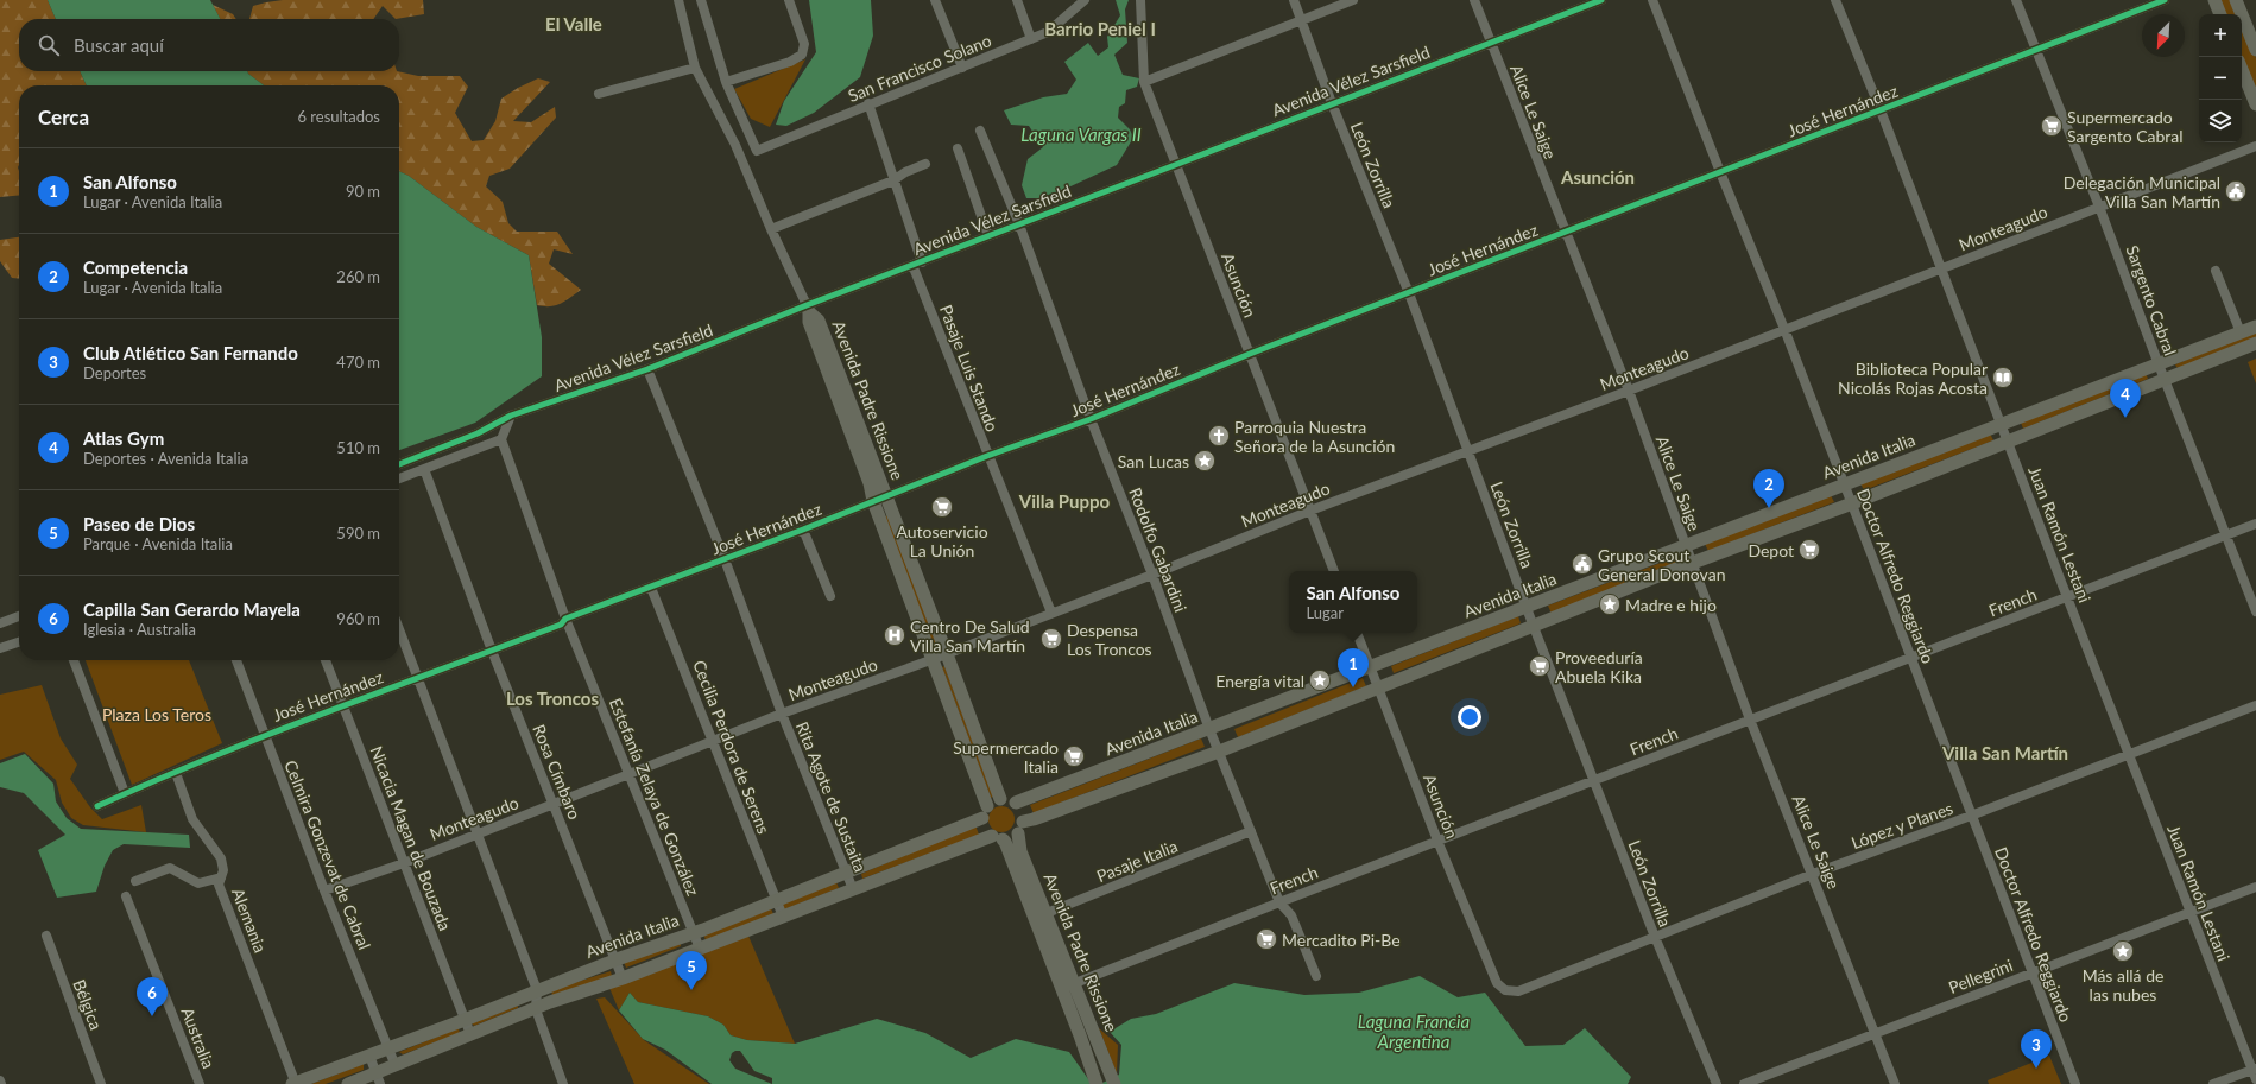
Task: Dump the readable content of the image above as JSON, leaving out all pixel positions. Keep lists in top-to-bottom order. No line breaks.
{"streets":{"main road":["Avenida Padre Rissione","Avenida Italia"],"street":["San Francisco Solano","Avenida Vélez Sarsfield","José Hernández","Alice Le Saige","León Zorrilla","Monteagudo","Asunción","Sargento Cabral","Pasaje Luis Stando","Juan Ramón Lestani","Rodolfo Gabardini","Doctor Alfredo Reggiardo","French","Cecilia Perdora de Serens","Rosa Címbaro","Estefanía Zelaya de González","Rita Agote de Sustaita","López y Planes","Nicacia Magan de Bouzada","Celmira Gonzevat de Cabral","Pasaje Italia","Alemania","Pellegrini","Bélgica","Australia"]},"crossings":[["San Francisco Solano","Pasaje Luis Stando"],["Avenida Vélez Sarsfield","Alice Le Saige"],["Avenida Vélez Sarsfield","León Zorrilla"],["Avenida Vélez Sarsfield","Asunción"],["Avenida Vélez Sarsfield","Pasaje Luis Stando"],["Avenida Vélez Sarsfield","Avenida Padre Rissione"],["Avenida Vélez Sarsfield","Rodolfo Gabardini"],["Avenida Vélez Sarsfield","Rita Agote de Sustaita"],["José Hernández","Alice Le Saige"],["José Hernández","León Zorrilla"],["José Hernández","Asunción"],["José Hernández","Sargento Cabral"],["José Hernández","Pasaje Luis Stando"],["José Hernández","Avenida Padre Rissione"],["José Hernández","Juan Ramón Lestani"],["José Hernández","Rodolfo Gabardini"],["José Hernández","Doctor Alfredo Reggiardo"],["José Hernández","Cecilia Perdora de Serens"],["José Hernández","Rosa Címbaro"],["José Hernández","Estefanía Zelaya de González"],["José Hernández","Rita Agote de Sustaita"],["José Hernández","Nicacia Magan de Bouzada"],["José Hernández","Celmira Gonzevat de Cabral"],["José Hernández","Alemania"],["Alice Le Saige","Monteagudo"],["Alice Le Saige","Avenida Italia"],["Alice Le Saige","French"],["Alice Le Saige","López y Planes"],["Alice Le Saige","Pellegrini"],["León Zorrilla","Monteagudo"],["León Zorrilla","Avenida Italia"],["León Zorrilla","French"],["León Zorrilla","López y Planes"],["Monteagudo","Asunción"],["Monteagudo","Sargento Cabral"],["Monteagudo","Pasaje Luis Stando"],["Monteagudo","Avenida Padre Rissione"],["Monteagudo","Juan Ramón Lestani"],["Monteagudo","Rodolfo Gabardini"],["Monteagudo","Doctor Alfredo Reggiardo"],["Monteagudo","Cecilia Perdora de Serens"],["Monteagudo","Rosa Címbaro"],["Monteagudo","Estefanía Zelaya de González"],["Monteagudo","Rita Agote de Sustaita"],["Monteagudo","Nicacia Magan de Bouzada"],["Monteagudo","Celmira Gonzevat de Cabral"],["Asunción","Avenida Italia"],["Asunción","French"],["Asunción","López y Planes"],["Sargento Cabral","Avenida Italia"],["Sargento Cabral","French"],["Avenida Padre Rissione","Avenida Italia"],["Avenida Padre Rissione","French"],["Avenida Padre Rissione","Pasaje Italia"],["Avenida Italia","Juan Ramón Lestani"],["Avenida Italia","Rodolfo Gabardini"],["Avenida Italia","Doctor Alfredo Reggiardo"],["Avenida Italia","Cecilia Perdora de Serens"],["Avenida Italia","Rosa Címbaro"],["Avenida Italia","Estefanía Zelaya de González"],["Avenida Italia","Rita Agote de Sustaita"],["Avenida Italia","Nicacia Magan de Bouzada"],["Avenida Italia","Celmira Gonzevat de Cabral"],["Avenida Italia","Alemania"],["Juan Ramón Lestani","French"],["Juan Ramón Lestani","López y Planes"],["Juan Ramón Lestani","Pellegrini"],["Rodolfo Gabardini","French"],["Rodolfo Gabardini","Pasaje Italia"],["Doctor Alfredo Reggiardo","French"],["Doctor Alfredo Reggiardo","López y Planes"],["Doctor Alfredo Reggiardo","Pellegrini"]],"districts":["El Valle","Barrio Peniel I","Asunción","Villa Puppo","Los Troncos","Villa San Martín"],"water":["Laguna Vargas II","Laguna Francia Argentina"],"parks":["Plaza Los Teros"],"places":{"supermarket":["Supermercado Sargento Cabral","Autoservicio La Unión","Depot","Despensa Los Troncos","Proveeduría Abuela Kika","Supermercado Italia","Mercadito Pi-Be"],"public building":["Delegación Municipal Villa San Martín","Grupo Scout General Donovan"],"library":["Biblioteca Popular Nicolás Rojas Acosta"],"church":["Parroquia Nuestra Señora de la Asunción"],"place":["San Lucas","Madre e hijo","Energía vital","Más allá de las nubes"],"hospital":["Centro De Salud Villa San Martín"]},"north":"bottom left","page":{"map_buttons":["+","−"],"search":"Buscar aquí","heading":["Cerca","6 resultados"],"list":[{"mark":"1","name":"San Alfonso","note":"Lugar · Avenida Italia","value":"90 m"},{"mark":"2","name":"Competencia","note":"Lugar · Avenida Italia","value":"260 m"},{"mark":"3","name":"Club Atlético San Fernando","note":"Deportes","value":"470 m"},{"mark":"4","name":"Atlas Gym","note":"Deportes · Avenida Italia","value":"510 m"},{"mark":"5","name":"Paseo de Dios","note":"Parque · Avenida Italia","value":"590 m"},{"mark":"6","name":"Capilla San Gerardo Mayela","note":"Iglesia · Australia","value":"960 m"}],"pins":["4","2","1","5","6","3"],"popup":["San Alfonso","Lugar"]}}
